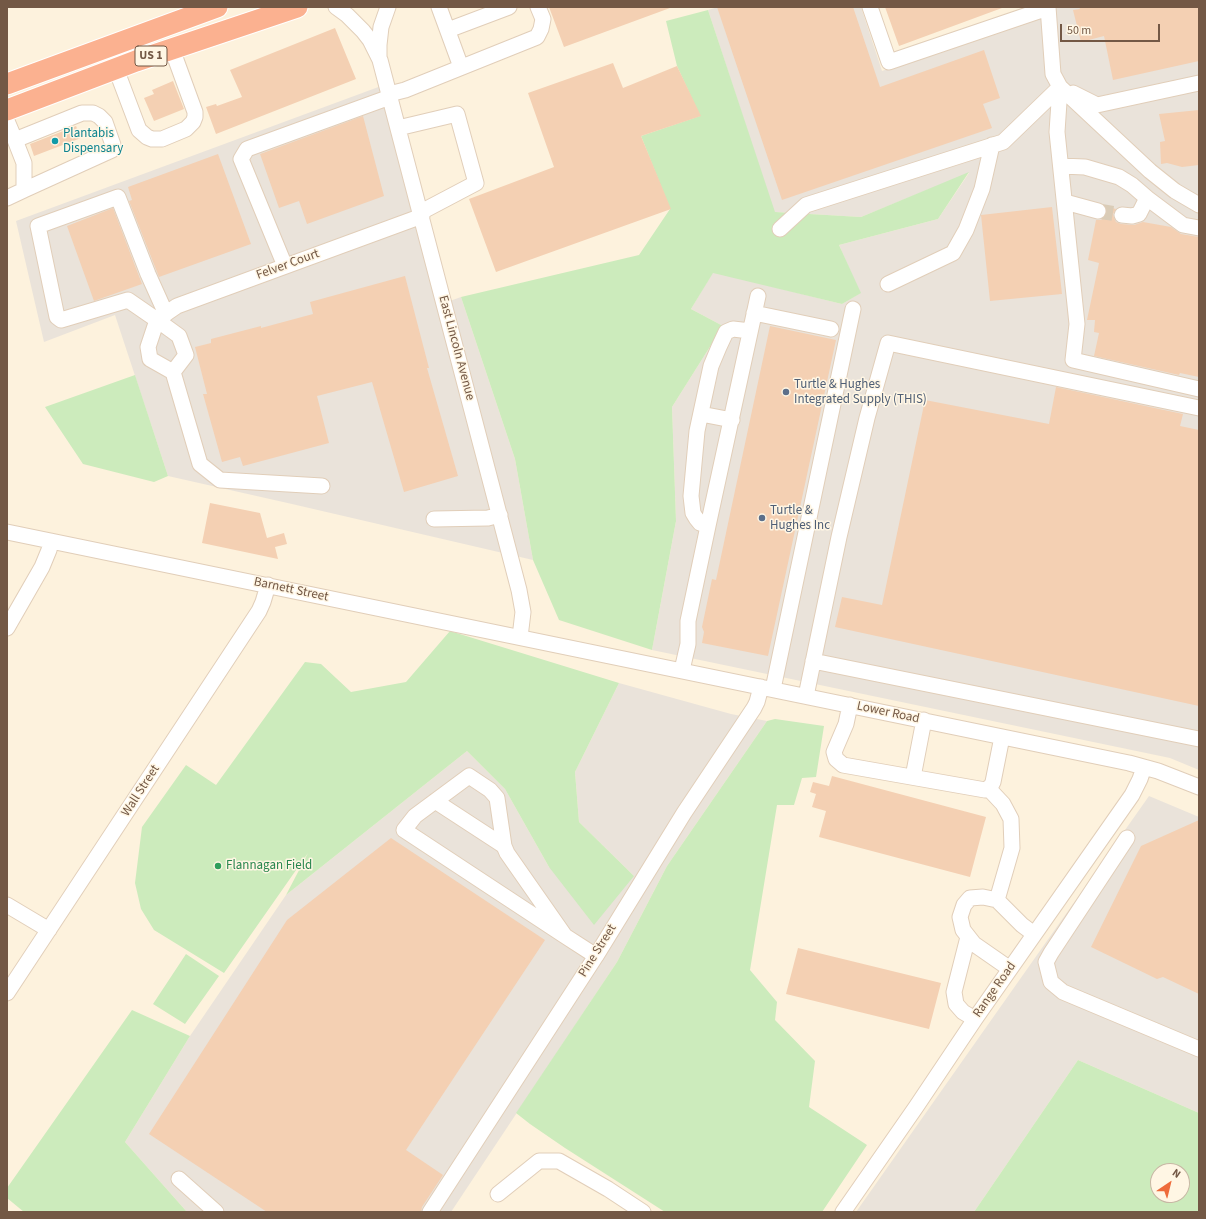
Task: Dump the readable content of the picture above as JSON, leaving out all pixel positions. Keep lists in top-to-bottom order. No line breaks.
{"streets":{"highway":["US 1"],"street":["Felver Court","East Lincoln Avenue","Barnett Street","Lower Road","Wall Street","Pine Street","Range Road"]},"crossings":[["Felver Court","East Lincoln Avenue"],["East Lincoln Avenue","Barnett Street"],["Barnett Street","Lower Road"],["Barnett Street","Wall Street"],["Lower Road","Pine Street"],["Lower Road","Range Road"]],"places":["Plantabis Dispensary","Turtle & Hughes Integrated Supply (THIS)","Turtle & Hughes Inc","Flannagan Field"],"scale_bar":"50 m","north":"top right"}
